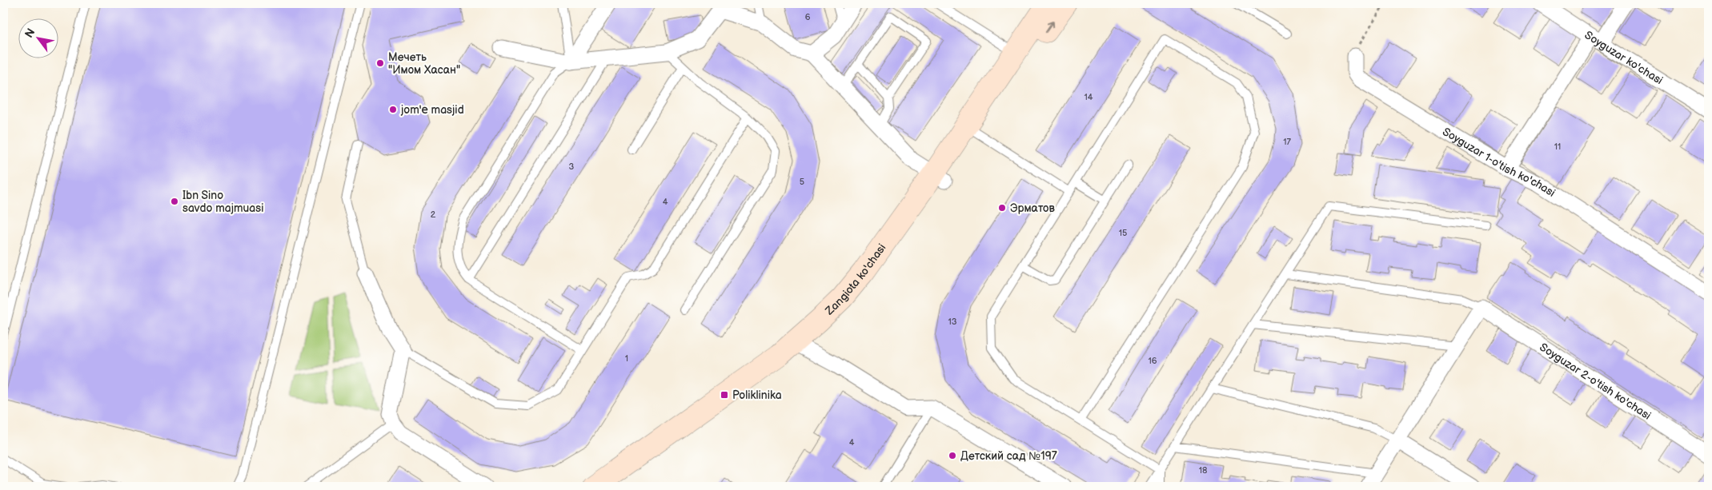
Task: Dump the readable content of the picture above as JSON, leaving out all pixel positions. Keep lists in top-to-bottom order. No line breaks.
{"streets":{"main road":["Zangiota ko'chasi"],"street":["Soyguzar ko'chasi","Soyguzar 1-o'tish ko'chasi","Soyguzar 2-o'tish ko'chasi"]},"places":{"other":["Мечеть \"Имом Хасан\"","jom'e masjid","Ibn Sino savdo majmuasi","Эрматов","Детский сад №197"],"transit":["Poliklinika"]},"house_numbers":["6","14","17","11","3","5","4","2","15","13","1","16","4","18"],"north":"top left"}
